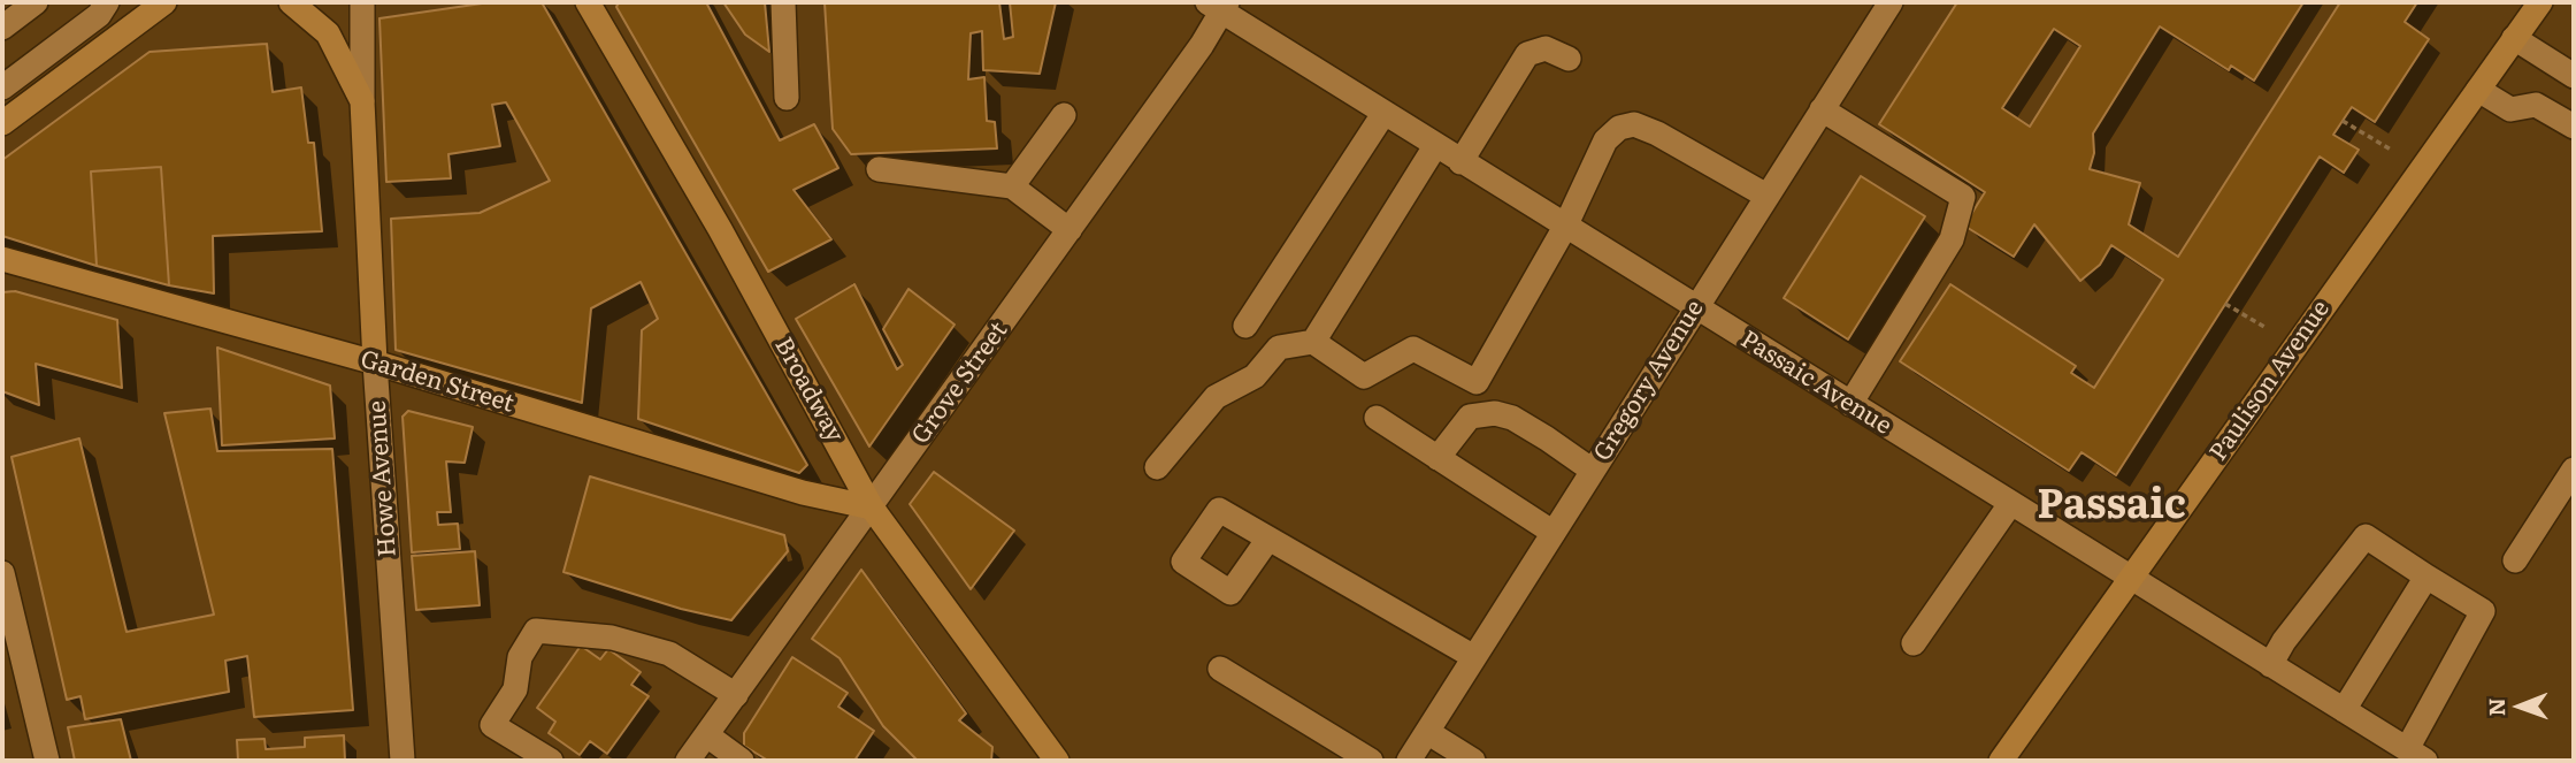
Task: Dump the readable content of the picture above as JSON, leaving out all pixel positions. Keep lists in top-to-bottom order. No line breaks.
{"streets":{"main road":["Paulison Avenue","Garden Street","Broadway","Howe Avenue"],"street":["Gregory Avenue","Grove Street","Passaic Avenue"]},"crossings":[["Gregory Avenue","Passaic Avenue"],["Paulison Avenue","Passaic Avenue"],["Garden Street","Grove Street"],["Garden Street","Broadway"],["Garden Street","Howe Avenue"],["Grove Street","Passaic Avenue"],["Grove Street","Broadway"]],"districts":["Passaic"],"north":"left"}
